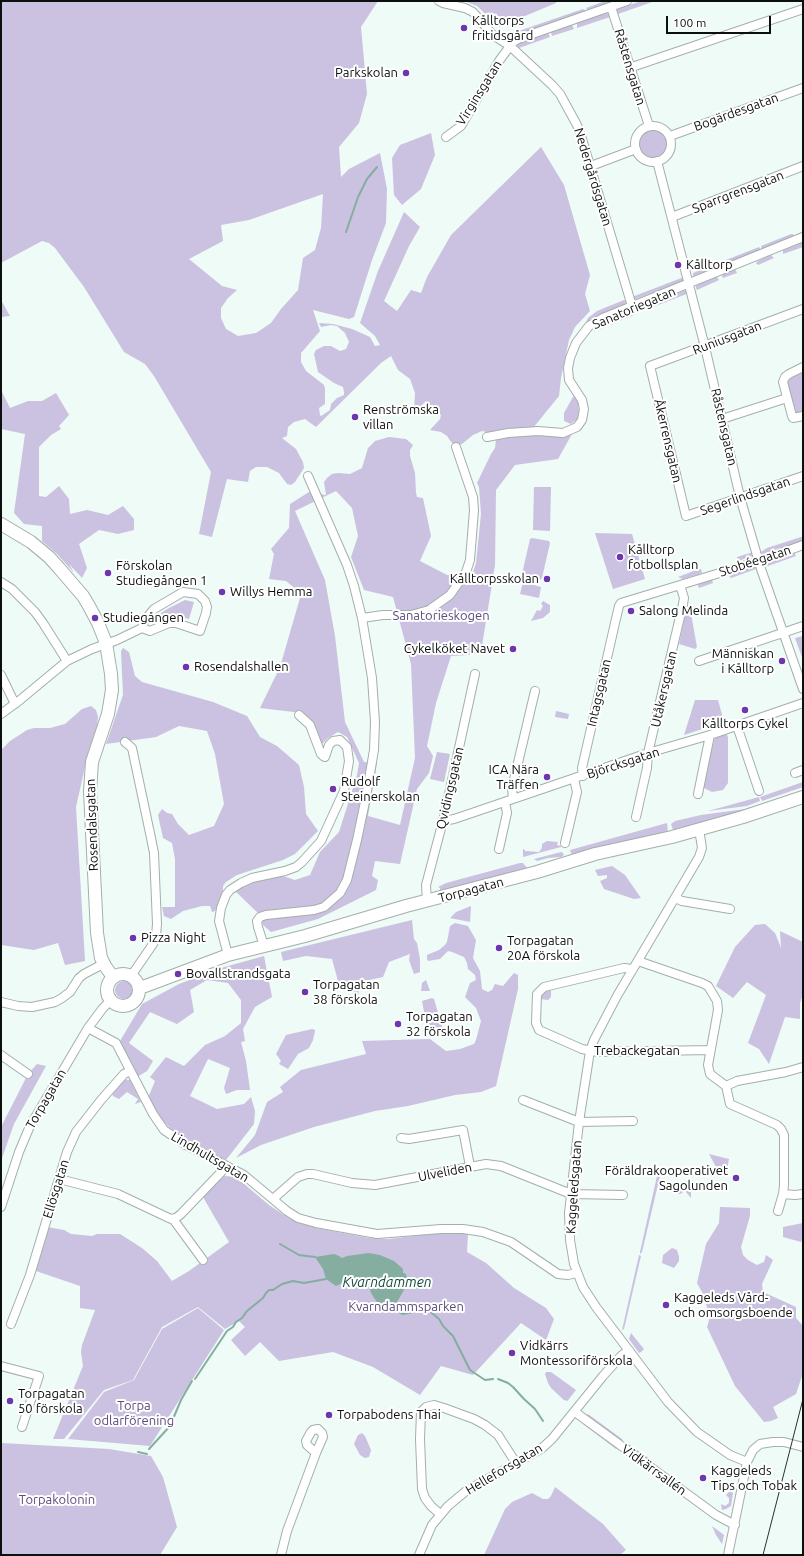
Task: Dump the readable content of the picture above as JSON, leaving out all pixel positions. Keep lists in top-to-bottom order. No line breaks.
{"streets":{"street":["Råstensgatan","Virginsgatan","Bogärdesgatan","Nedergårdsgatan","Sparrgrensgatan","Sanatoriegatan","Runiusgatan","Åkerrensgatan","Segerlindsgatan","Stobéegatan","Utåkersgatan","Intagsgatan","Björcksgatan","Qvidingsgatan","Rosendalsgatan","Torpagatan","Trebackegatan","Lindhultsgatan","Ulveliden","Kaggeledsgatan","Ellösgatan","Helleforsgatan","Vidkärrsallén"]},"crossings":[["Råstensgatan","Virginsgatan"],["Råstensgatan","Bogärdesgatan"],["Råstensgatan","Sparrgrensgatan"],["Råstensgatan","Sanatoriegatan"],["Råstensgatan","Runiusgatan"],["Råstensgatan","Segerlindsgatan"],["Råstensgatan","Stobéegatan"],["Virginsgatan","Nedergårdsgatan"],["Nedergårdsgatan","Sanatoriegatan"],["Runiusgatan","Åkerrensgatan"],["Åkerrensgatan","Segerlindsgatan"],["Stobéegatan","Utåkersgatan"],["Stobéegatan","Intagsgatan"],["Utåkersgatan","Björcksgatan"],["Intagsgatan","Björcksgatan"],["Björcksgatan","Qvidingsgatan"],["Qvidingsgatan","Torpagatan"],["Rosendalsgatan","Torpagatan"],["Torpagatan","Lindhultsgatan"],["Torpagatan","Kaggeledsgatan"],["Trebackegatan","Kaggeledsgatan"],["Lindhultsgatan","Ulveliden"],["Lindhultsgatan","Kaggeledsgatan"],["Lindhultsgatan","Ellösgatan"],["Ulveliden","Kaggeledsgatan"],["Kaggeledsgatan","Helleforsgatan"],["Helleforsgatan","Vidkärrsallén"]],"water":["Kvarndammen"],"parks":["Sanatorieskogen","Kvarndammsparken","Torpa odlarförening","Torpakolonin"],"places":["Kålltorps fritidsgård","Parkskolan","Kålltorp","Renströmska villan","Kålltorp fotbollsplan","Förskolan Studiegången 1","Kålltorpsskolan","Willys Hemma","Salong Melinda","Studiegången","Cykelköket Navet","Människan i Kålltorp","Rosendalshallen","Kålltorps Cykel","ICA Nära Träffen","Rudolf Steinerskolan","Pizza Night","Torpagatan 20A förskola","Bovallstrandsgata","Torpagatan 38 förskola","Torpagatan 32 förskola","Föräldrakooperativet Sagolunden","Kaggeleds Vård- och omsorgsboende","Vidkärrs Montessoriförskola","Torpagatan 50 förskola","Torpabodens Thai","Kaggeleds Tips och Tobak"],"scale_bar":"100 m"}
